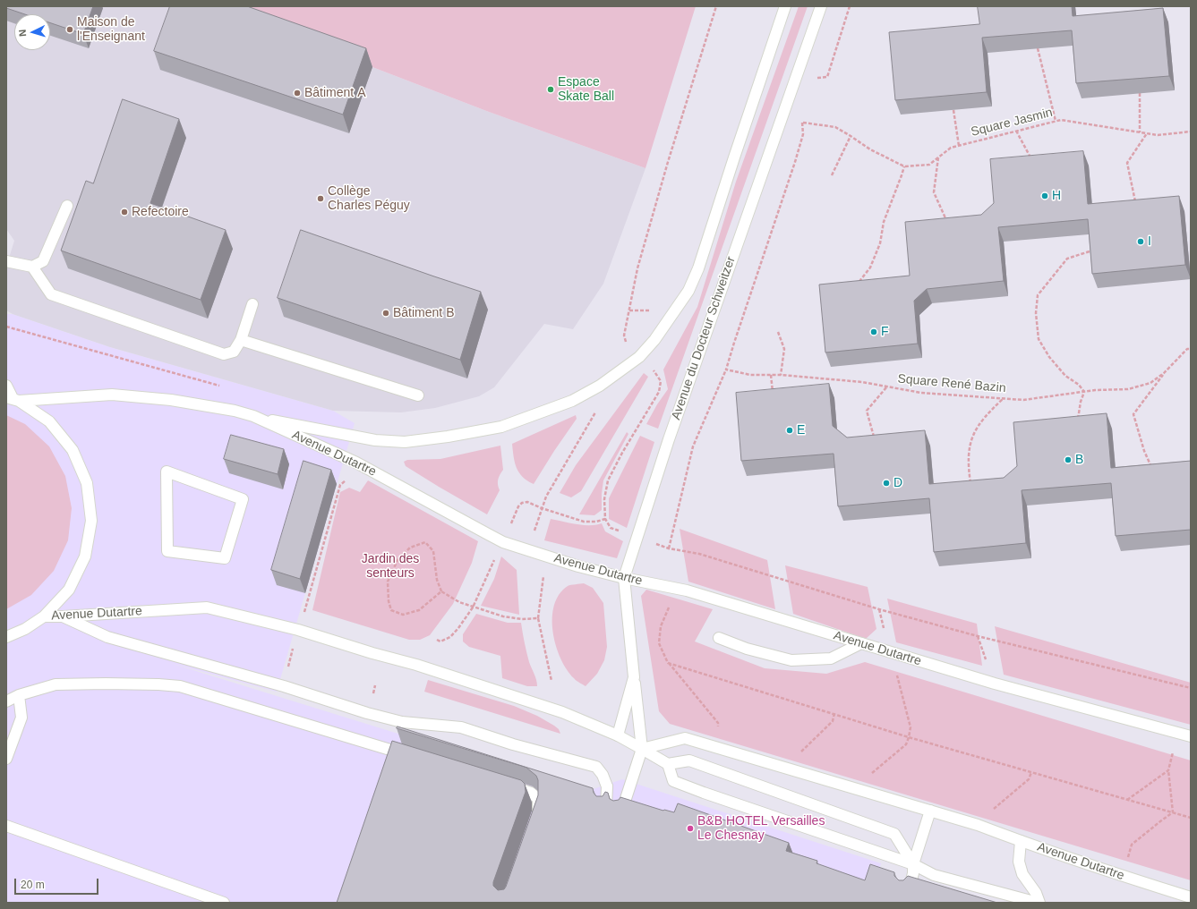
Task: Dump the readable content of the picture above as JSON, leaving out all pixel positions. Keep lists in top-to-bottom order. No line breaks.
{"streets":{"main road":["Avenue du Docteur Schweitzer","Avenue Dutartre"],"path":["Square Jasmin","Square René Bazin"]},"crossings":[["Avenue du Docteur Schweitzer","Avenue Dutartre"]],"parks":["Jardin des senteurs"],"places":["Maison de l'Enseignant","Espace Skate Ball","Bâtiment A","H","Collège Charles Péguy","Refectoire","I","Bâtiment B","F","E","B","D","B&B HOTEL Versailles Le Chesnay"],"scale_bar":"20 m","north":"left"}
